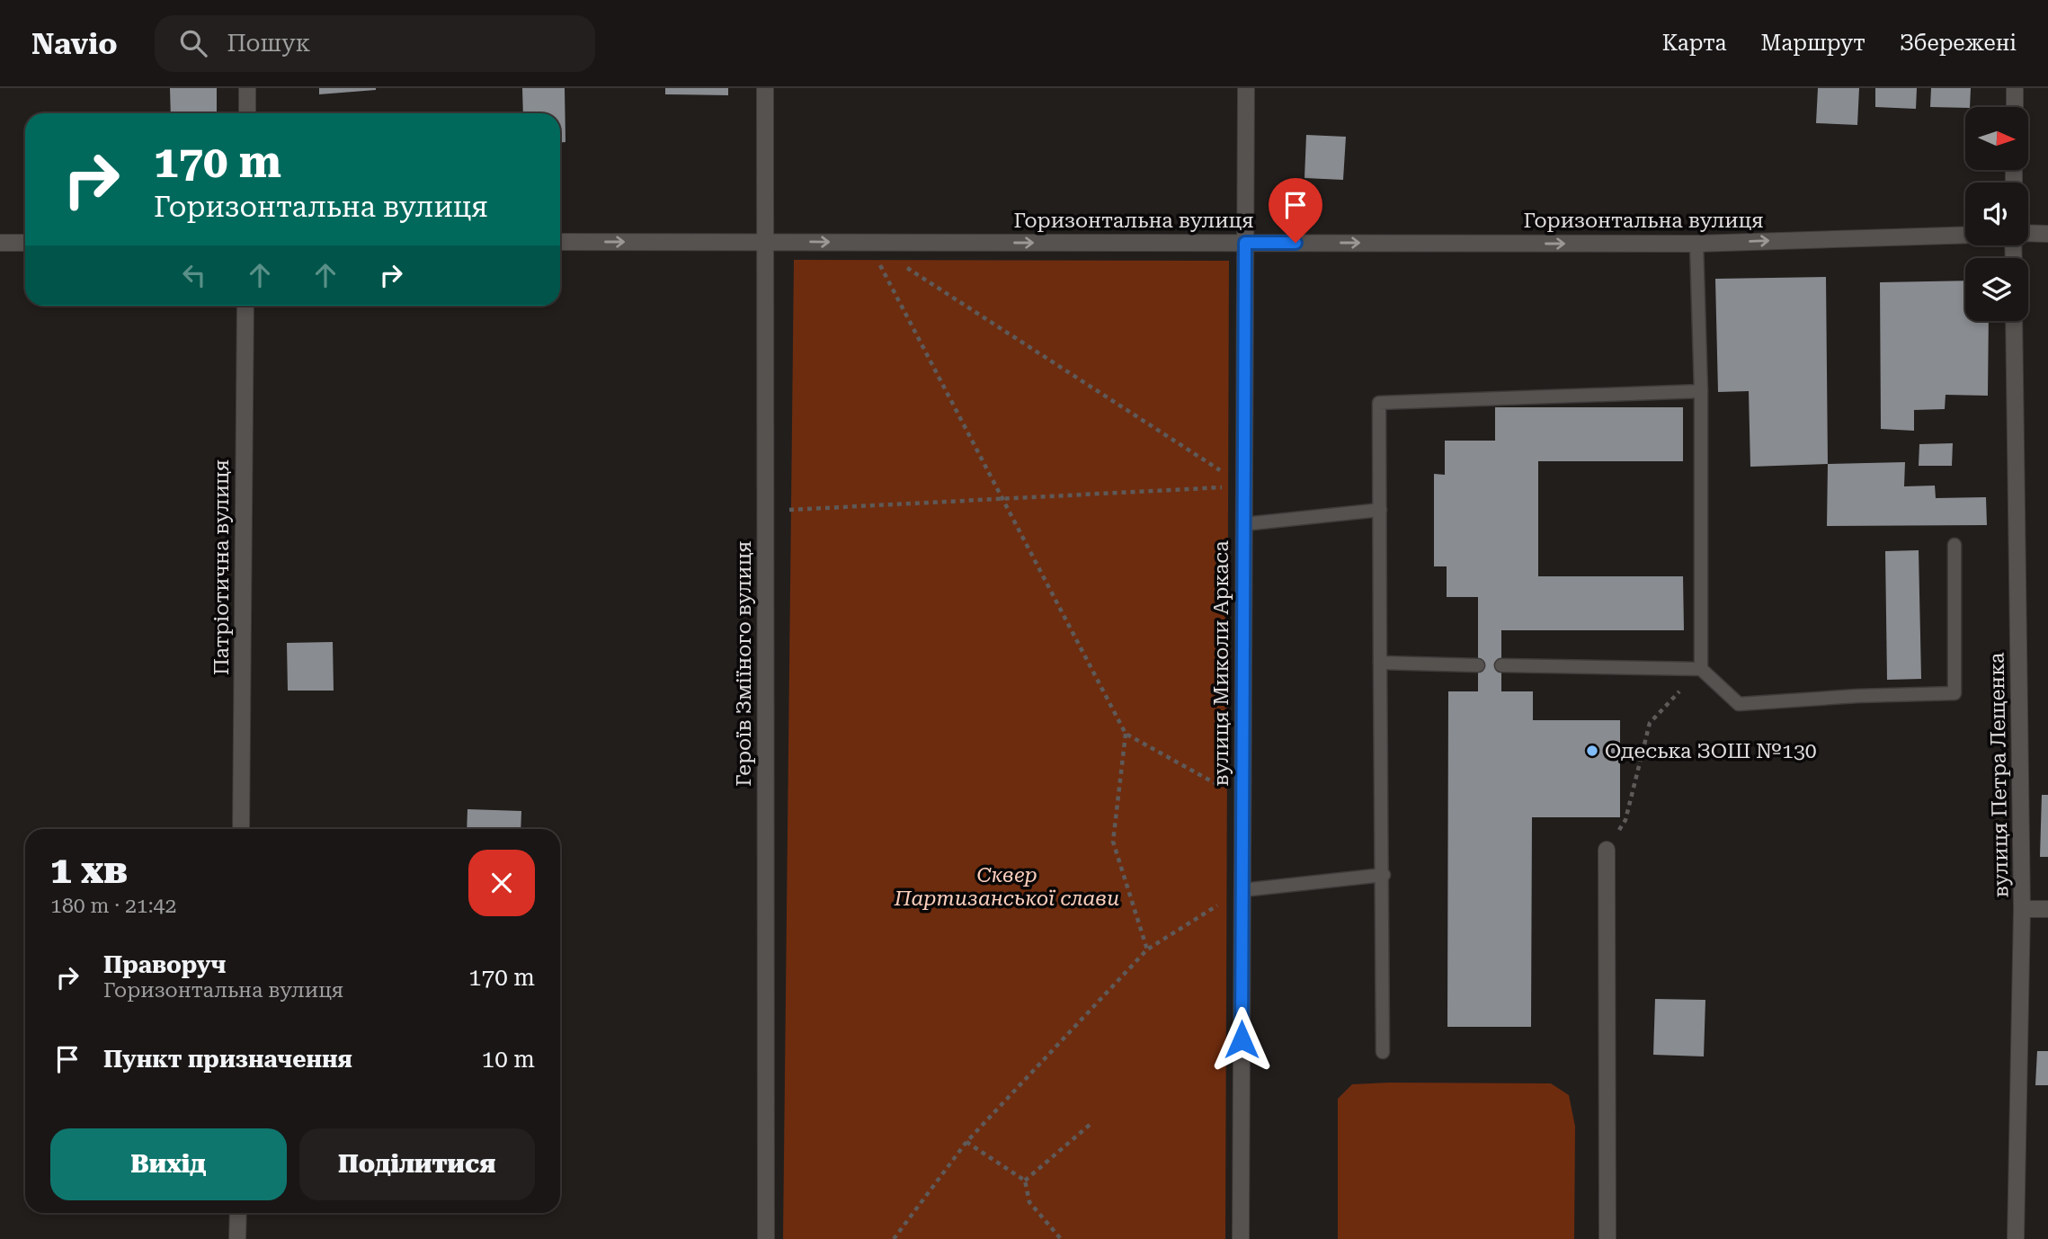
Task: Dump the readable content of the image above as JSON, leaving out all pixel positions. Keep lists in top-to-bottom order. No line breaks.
{"streets":{"street":["Горизонтальна вулиця","Патріотична вулиця","Героїв Зміїного вулиця","вулиця Миколи Аркаса","вулиця Петра Лещенка"]},"crossings":[["Горизонтальна вулиця","Героїв Зміїного вулиця"],["Горизонтальна вулиця","вулиця Миколи Аркаса"]],"one_way":["Горизонтальна вулиця"],"parks":["Сквер Партизанської слави"],"places":["Одеська ЗОШ №130"],"north":"right","page":{"header":"Navio","search":"Пошук","nav":["Карта","Маршрут","Збережені"],"turn":["170 m","Горизонтальна вулиця"],"heading":["1 хв","180 m · 21:42"],"list":[{"name":"Праворуч","note":"Горизонтальна вулиця","value":"170 m"},{"name":"Пункт призначення","value":"10 m"}],"buttons":["Вихід","Поділитися"]}}
